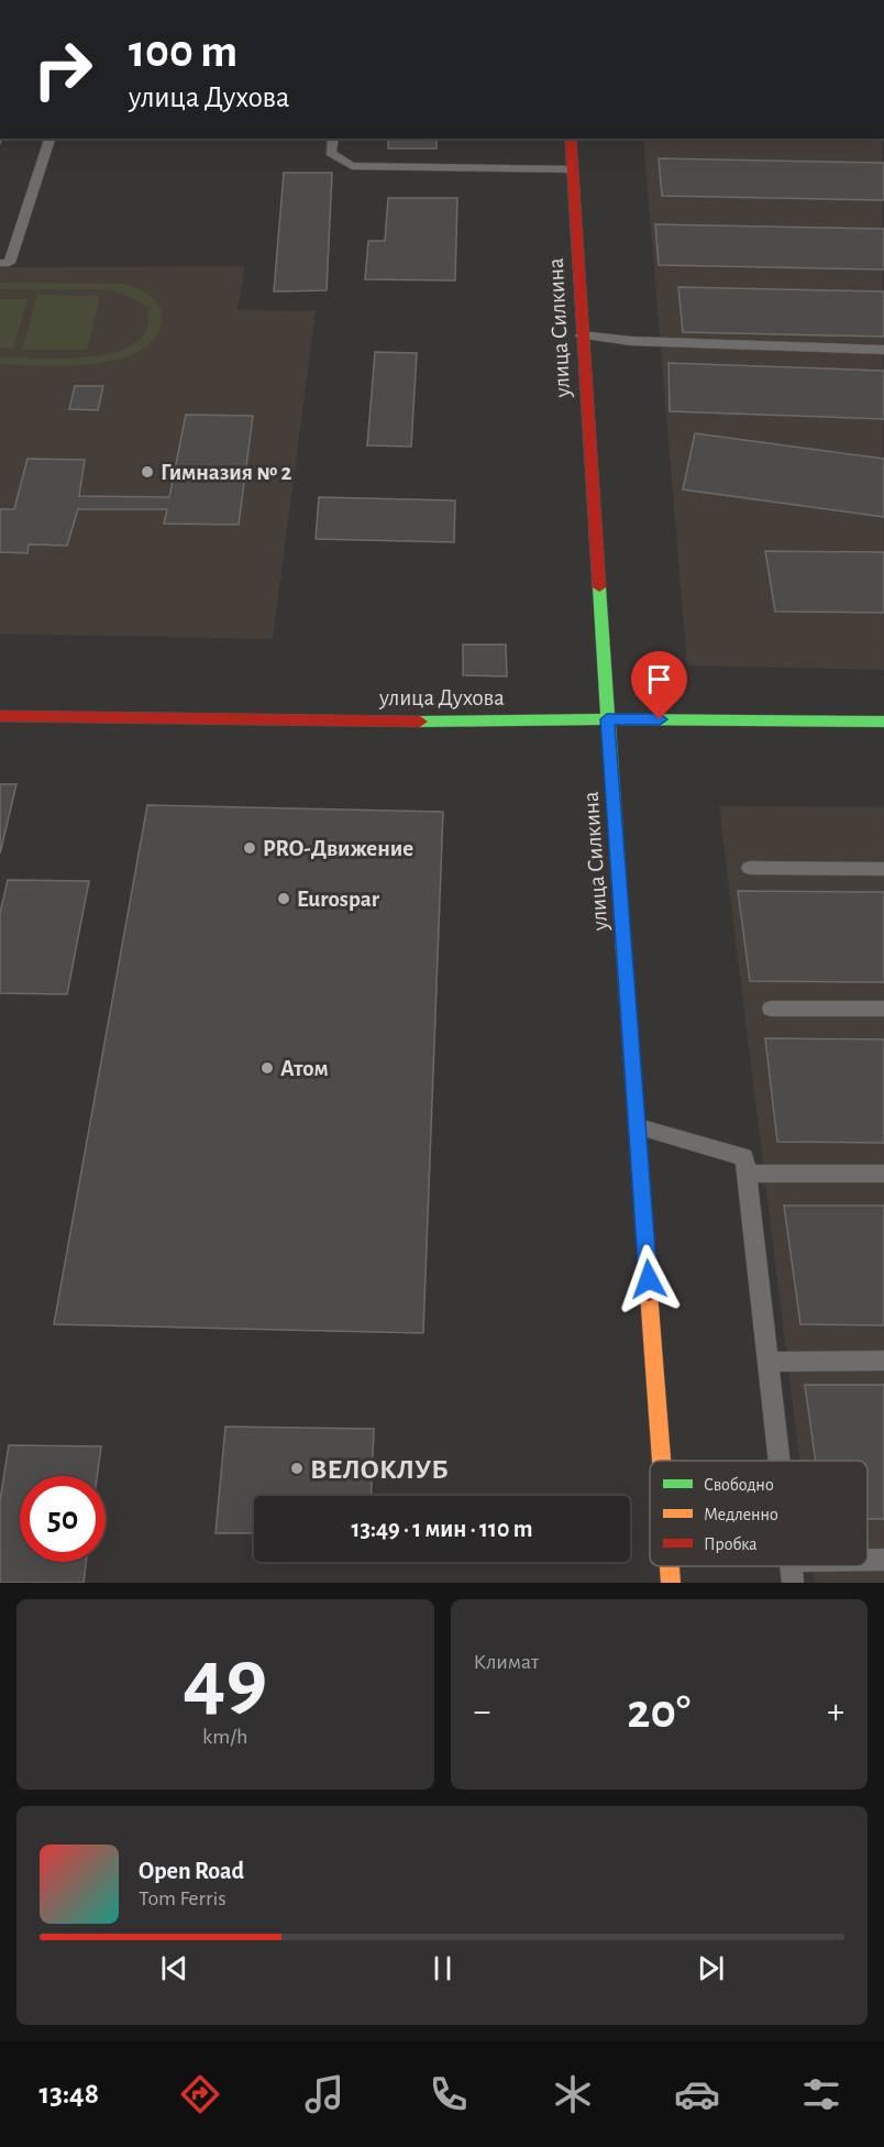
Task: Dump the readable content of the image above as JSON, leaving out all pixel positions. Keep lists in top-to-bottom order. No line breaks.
{"streets":{"main road":["улица Силкина","улица Духова"]},"crossings":[["улица Силкина","улица Духова"]],"places":["Гимназия № 2","PRO-Движение","Eurospar","Атом","ВЕЛОКЛУБ"],"legend":["Свободно","Медленно","Пробка"],"page":{"turn":["100 m","улица Духова"],"limit":"50","trip":"13:49 · 1 мин · 110 m","tile":[["49","km/h"],"Климат"],"heat":["−","20°","+"],"song":["Open Road","Tom Ferris"],"tabs":"13:48"}}
